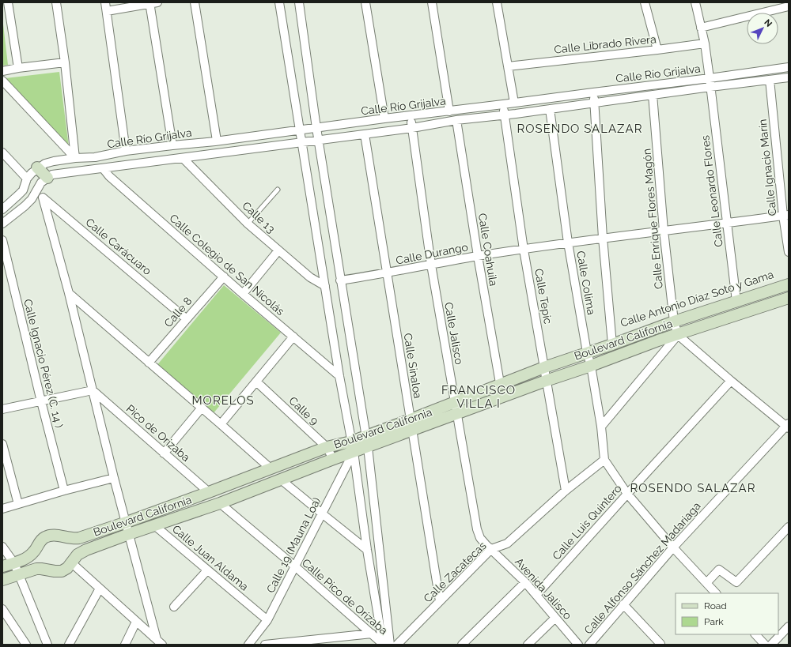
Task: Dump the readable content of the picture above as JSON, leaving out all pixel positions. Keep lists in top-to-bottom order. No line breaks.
{"streets":{"street":["Calle Librado Rivera","Calle Río Grijalva","Calle Ignacio Marín","Calle Leonardo Flores","Calle 13","Calle Enrique Flores Magón","Calle Carácuaro","Calle Coahuila","Calle Durango","Calle Colegio de San Nicolás","Calle Colima","Calle Tepic","Calle Antonio Díaz Soto y Gama","Calle 8","Calle Jalisco","Boulevard California","Calle Ignacio Pérez (C. 14 )","Calle Sinaloa","Calle 9","Pico de Orizaba","Calle Luis Quintero","Calle 19 (Mauna Loa)","Calle Juan Aldama","Calle Alfonso Sánchez Madariaga","Calle Zacatecas","Avenida Jalisco","Calle Pico de Orizaba"]},"crossings":[["Calle Librado Rivera","Calle Leonardo Flores"],["Calle Río Grijalva","Calle Ignacio Marín"],["Calle Río Grijalva","Calle Leonardo Flores"],["Calle Río Grijalva","Calle 13"],["Calle Río Grijalva","Calle Enrique Flores Magón"],["Calle Río Grijalva","Calle Carácuaro"],["Calle Río Grijalva","Calle Coahuila"],["Calle Río Grijalva","Calle Colegio de San Nicolás"],["Calle Río Grijalva","Calle Colima"],["Calle Río Grijalva","Calle Tepic"],["Calle Río Grijalva","Calle Jalisco"],["Calle Río Grijalva","Calle Sinaloa"],["Calle Ignacio Marín","Calle Durango"],["Calle Leonardo Flores","Calle Durango"],["Calle Leonardo Flores","Calle Antonio Díaz Soto y Gama"],["Calle Leonardo Flores","Boulevard California"],["Calle Enrique Flores Magón","Calle Durango"],["Calle Enrique Flores Magón","Boulevard California"],["Calle Carácuaro","Calle 8"],["Calle Coahuila","Calle Durango"],["Calle Coahuila","Boulevard California"],["Calle Durango","Calle Colima"],["Calle Durango","Calle Tepic"],["Calle Durango","Calle Jalisco"],["Calle Durango","Calle Sinaloa"],["Calle Colegio de San Nicolás","Calle 8"],["Calle Colima","Boulevard California"],["Calle Colima","Calle Zacatecas"],["Calle Tepic","Boulevard California"],["Calle Tepic","Calle Zacatecas"],["Calle Antonio Díaz Soto y Gama","Boulevard California"],["Calle Jalisco","Boulevard California"],["Calle Jalisco","Calle Zacatecas"],["Calle Jalisco","Avenida Jalisco"],["Boulevard California","Calle Sinaloa"],["Boulevard California","Calle 9"],["Boulevard California","Pico de Orizaba"],["Boulevard California","Calle 19 (Mauna Loa)"],["Boulevard California","Calle Juan Aldama"],["Boulevard California","Calle Pico de Orizaba"],["Calle Sinaloa","Calle Zacatecas"],["Calle Luis Quintero","Avenida Jalisco"],["Calle 19 (Mauna Loa)","Calle Juan Aldama"],["Calle 19 (Mauna Loa)","Calle Pico de Orizaba"],["Calle Zacatecas","Avenida Jalisco"]],"districts":["ROSENDO SALAZAR","FRANCISCO VILLA I","MORELOS","ROSENDO SALAZAR"],"legend":["Road","Park"],"north":"top right"}
